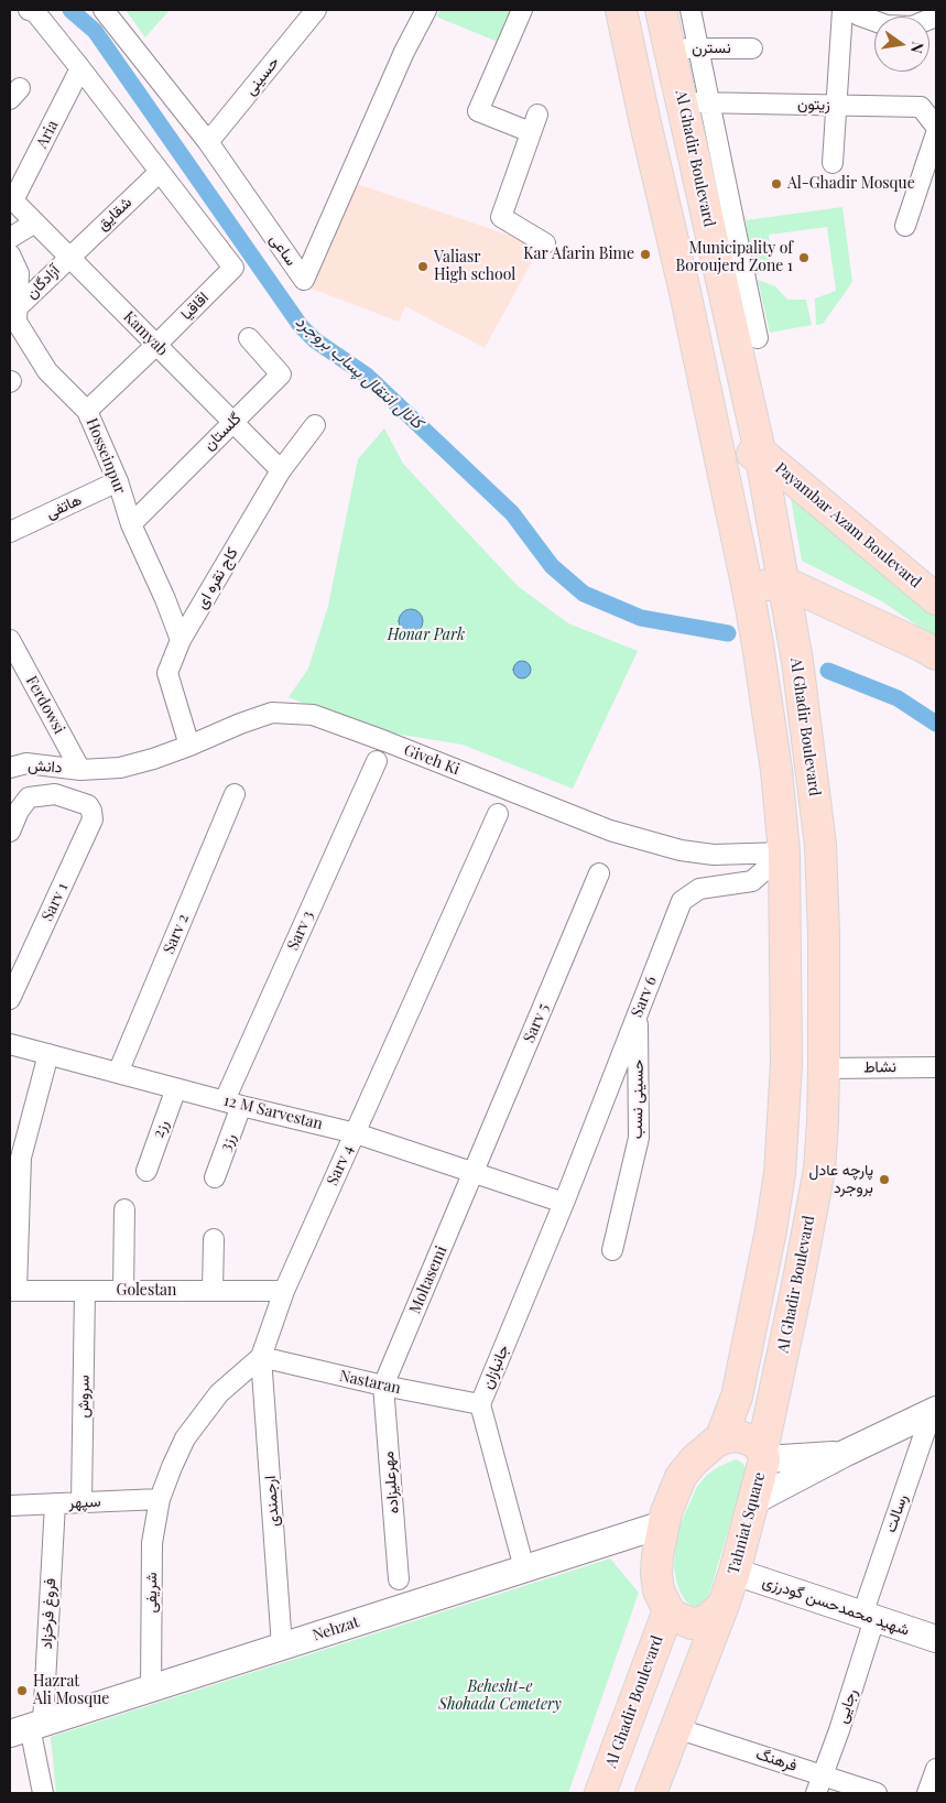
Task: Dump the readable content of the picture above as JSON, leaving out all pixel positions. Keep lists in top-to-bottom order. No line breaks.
{"streets":{"main road":["Al Ghadir Boulevard","Payambar Azam Boulevard","Tahniat Square"],"street":["نسترن","حسینی","زیتون","Aria","شقایق","ساعی","آزادگان","اقاقیا","Kamyab","گلستان","Hosseinpur","هاتفی","کاج نقره ای","Ferdowsi","Giveh Ki","دانش","Sarv 1","Sarv 3","Sarv 2","Sarv 6","Sarv 5","نشاط","حسینی نسب","12 M Sarvestan","رز2","رز3","Sarv 4","Moltasemi","Golestan","جانبازان","Nastaran","سروش","مهرعلیزاده","ارجمندی","سپهر","رسالت","شریفی","شهید محمدحسن گودرزی","فروغ فرخزاد","Nehzat","رجایی","فرهنگ"]},"crossings":[["نسترن","Al Ghadir Boulevard"],["حسینی","ساعی"],["زیتون","Al Ghadir Boulevard"],["Aria","Kamyab"],["Al Ghadir Boulevard","Payambar Azam Boulevard"],["Al Ghadir Boulevard","نشاط"],["Al Ghadir Boulevard","Tahniat Square"],["شقایق","آزادگان"],["شقایق","اقاقیا"],["شقایق","Kamyab"],["آزادگان","Kamyab"],["آزادگان","Hosseinpur"],["اقاقیا","Kamyab"],["اقاقیا","Hosseinpur"],["Kamyab","گلستان"],["Kamyab","کاج نقره ای"],["گلستان","Hosseinpur"],["Hosseinpur","هاتفی"],["Hosseinpur","کاج نقره ای"],["کاج نقره ای","Giveh Ki"],["Ferdowsi","Giveh Ki"],["Ferdowsi","دانش"],["Giveh Ki","دانش"],["Giveh Ki","Sarv 6"],["Sarv 3","12 M Sarvestan"],["Sarv 3","رز3"],["Sarv 2","12 M Sarvestan"],["Sarv 6","حسینی نسب"],["Sarv 6","12 M Sarvestan"],["Sarv 6","جانبازان"],["Sarv 5","12 M Sarvestan"],["Sarv 5","Moltasemi"],["12 M Sarvestan","رز2"],["12 M Sarvestan","رز3"],["12 M Sarvestan","Sarv 4"],["12 M Sarvestan","Moltasemi"],["12 M Sarvestan","جانبازان"],["Sarv 4","Golestan"],["Sarv 4","Nastaran"],["Sarv 4","ارجمندی"],["Sarv 4","سپهر"],["Sarv 4","شریفی"],["Moltasemi","Nastaran"],["Moltasemi","مهرعلیزاده"],["Golestan","سروش"],["جانبازان","Nastaran"],["جانبازان","Nehzat"],["Nastaran","مهرعلیزاده"],["Nastaran","ارجمندی"],["سروش","سپهر"],["ارجمندی","Nehzat"],["سپهر","شریفی"],["سپهر","فروغ فرخزاد"],["رسالت","شهید محمدحسن گودرزی"],["رسالت","رجایی"],["Tahniat Square","شهید محمدحسن گودرزی"],["شریفی","Nehzat"],["شهید محمدحسن گودرزی","رجایی"],["فروغ فرخزاد","Nehzat"],["رجایی","فرهنگ"]],"water":["کانال انتقال پساب بروجرد"],"parks":["Honar Park","Behesht-e Shohada Cemetery"],"places":["Al-Ghadir Mosque","Kar Afarin Bime","Municipality of Boroujerd Zone 1","Valiasr High school","پارچه عادل بروجرد","Hazrat Ali Mosque"],"north":"right"}
